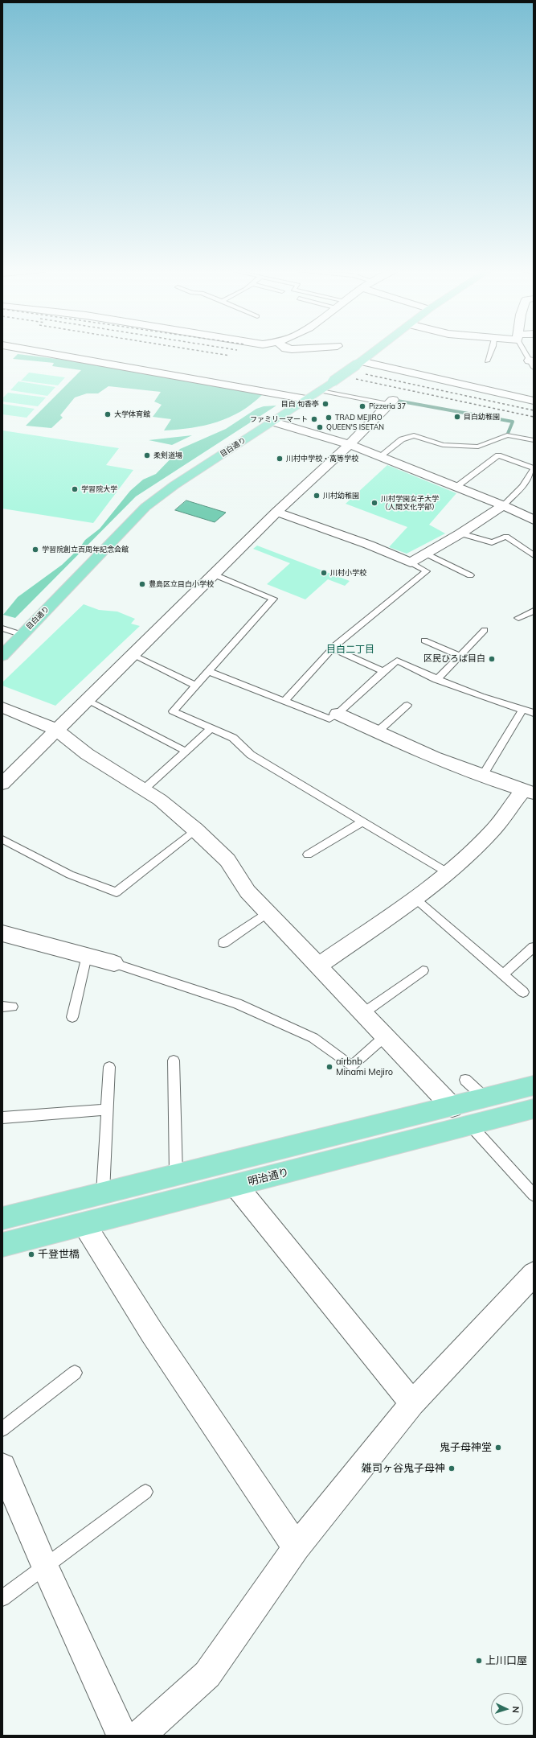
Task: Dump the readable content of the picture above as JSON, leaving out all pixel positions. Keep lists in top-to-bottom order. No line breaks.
{"streets":{"main road":["目白通り","明治通り"]},"districts":["目白二丁目"],"places":["目白 旬香亭","Pizzeria 37","大学体育館","目白幼稚園","TRAD MEJIRO","ファミリーマート","QUEEN'S ISETAN","柔剣道場","川村中学校・高等学校","学習院大学","川村幼稚園","川村学園女子大学 （人間文化学部）","学習院創立百周年記念会館","川村小学校","豊島区立目白小学校","区民ひろば目白","airbnb Minami Mejiro","千登世橋","鬼子母神堂","雑司ヶ谷鬼子母神","上川口屋"],"north":"right"}
